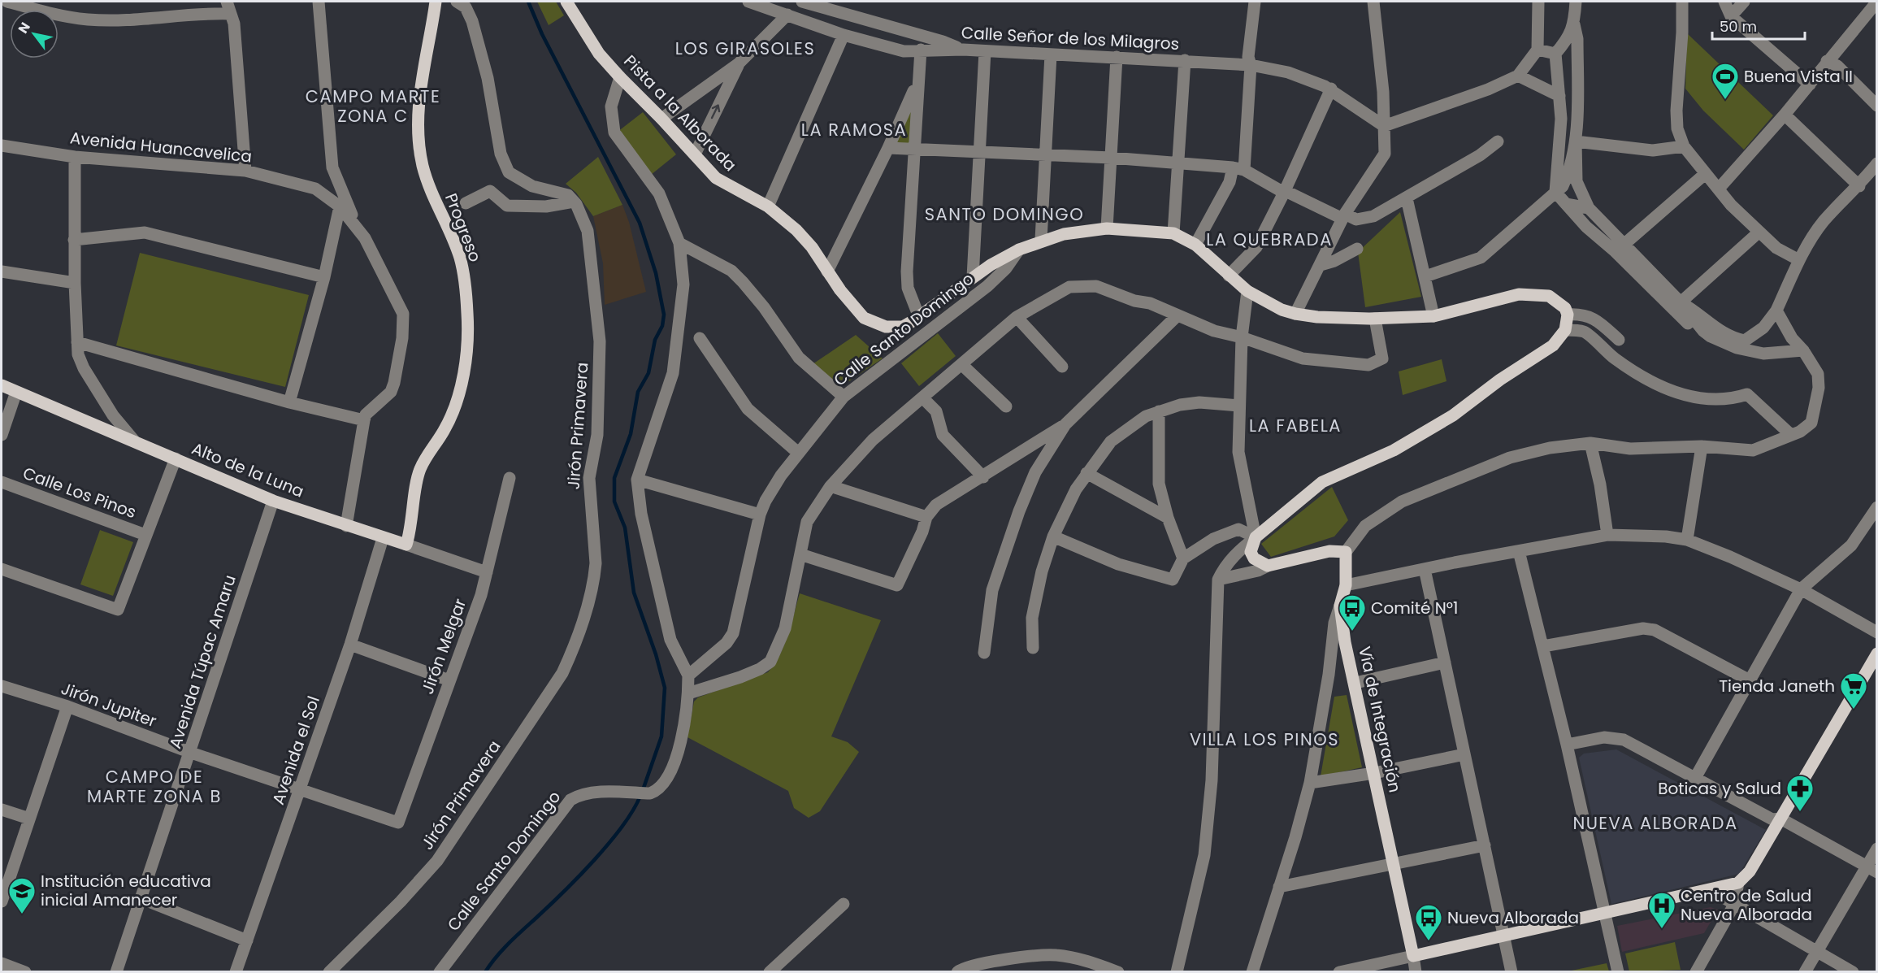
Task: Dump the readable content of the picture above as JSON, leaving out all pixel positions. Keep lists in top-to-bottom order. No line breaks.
{"streets":{"main road":["Pista a la Alborada","Progreso","Alto de la Luna","Vía de Integración"],"street":["Calle Señor de los Milagros","Avenida Huancavelica","Calle Santo Domingo","Jirón Primavera","Calle Los Pinos","Jirón Melgar","Avenida Túpac Amaru","Jirón Jupiter","Avenida el Sol"]},"crossings":[["Pista a la Alborada","Calle Santo Domingo"],["Progreso","Alto de la Luna"],["Alto de la Luna","Jirón Melgar"],["Alto de la Luna","Avenida Túpac Amaru"],["Alto de la Luna","Avenida el Sol"],["Jirón Melgar","Jirón Jupiter"],["Avenida Túpac Amaru","Jirón Jupiter"],["Jirón Jupiter","Avenida el Sol"]],"districts":["LOS GIRASOLES","CAMPO MARTE ZONA C","LA RAMOSA","SANTO DOMINGO","LA QUEBRADA","LA FABELA","VILLA LOS PINOS","CAMPO DE MARTE ZONA B","NUEVA ALBORADA"],"places":{"sports":["Buena Vista II"],"bus stop":["Comité N°1","Nueva Alborada"],"supermarket":["Tienda Janeth"],"pharmacy":["Boticas y Salud"],"school or university":["Institución educativa inicial Amanecer"],"hospital":["Centro de Salud Nueva Alborada"]},"scale_bar":"50 m","north":"top left"}
